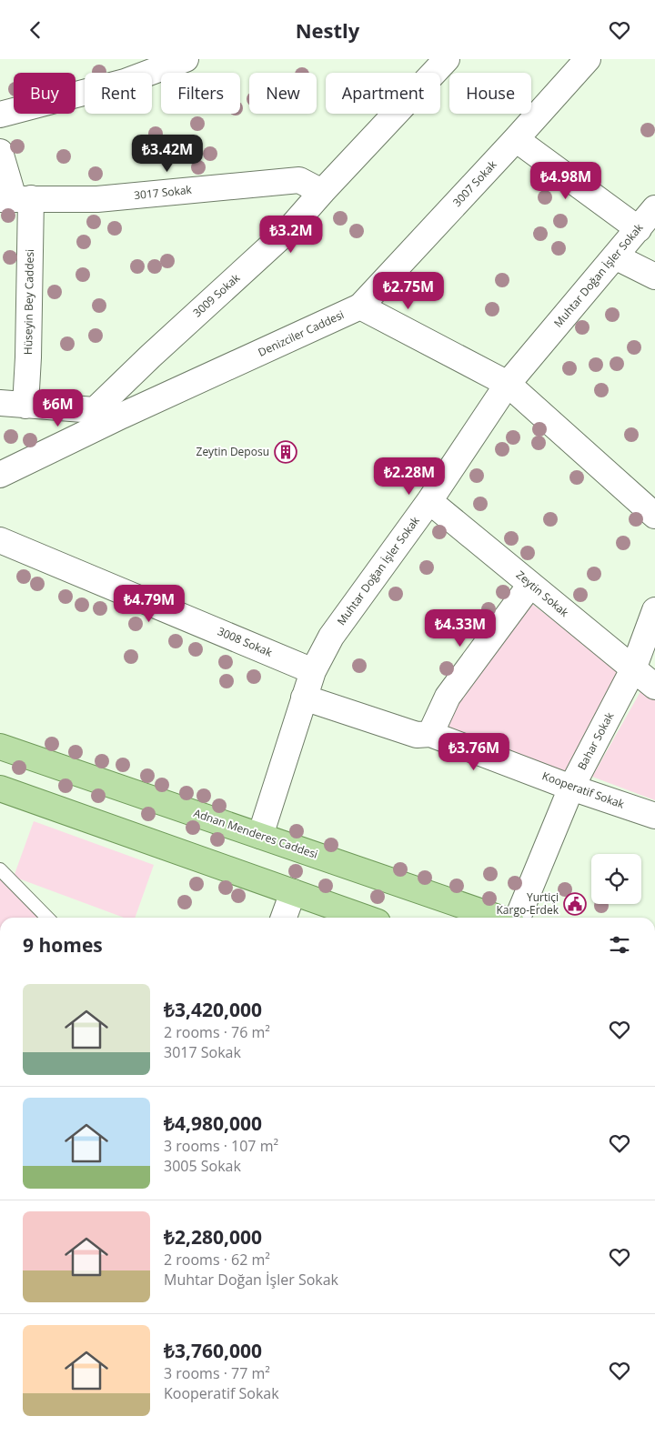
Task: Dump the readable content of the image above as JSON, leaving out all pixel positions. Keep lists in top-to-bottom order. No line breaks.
{"streets":{"main road":["Adnan Menderes Caddesi"],"street":["3007 Sokak","3017 Sokak","Muhtar Doğan İşler Sokak","3009 Sokak","Hüseyin Bey Caddesi","Denizciler Caddesi","Zeytin Sokak","3008 Sokak","Bahar Sokak","Kooperatif Sokak"]},"crossings":[["3007 Sokak","Denizciler Caddesi"],["3017 Sokak","3009 Sokak"],["3017 Sokak","Hüseyin Bey Caddesi"],["Muhtar Doğan İşler Sokak","Zeytin Sokak"],["Muhtar Doğan İşler Sokak","3008 Sokak"],["Muhtar Doğan İşler Sokak","Kooperatif Sokak"],["Muhtar Doğan İşler Sokak","Adnan Menderes Caddesi"],["Zeytin Sokak","Bahar Sokak"],["Bahar Sokak","Kooperatif Sokak"]],"places":{"building":["Zeytin Deposu"],"public building":["Yurtiçi Kargo-Erdek"]},"page":{"header":"Nestly","chip":["Buy","Rent","Filters","New","Apartment","House"],"price":["₺3.42M","₺4.98M","₺3.2M","₺2.75M","₺6M","₺2.28M","₺4.79M","₺4.33M","₺3.76M"],"heading":"9 homes","list":[{"name":"₺3,420,000","note":"2 rooms · 76 m² · 3017 Sokak"},{"name":"₺4,980,000","note":"3 rooms · 107 m² · 3005 Sokak"},{"name":"₺2,280,000","note":"2 rooms · 62 m² · Muhtar Doğan İşler Sokak"},{"name":"₺3,760,000","note":"3 rooms · 77 m² · Kooperatif Sokak"}]}}
